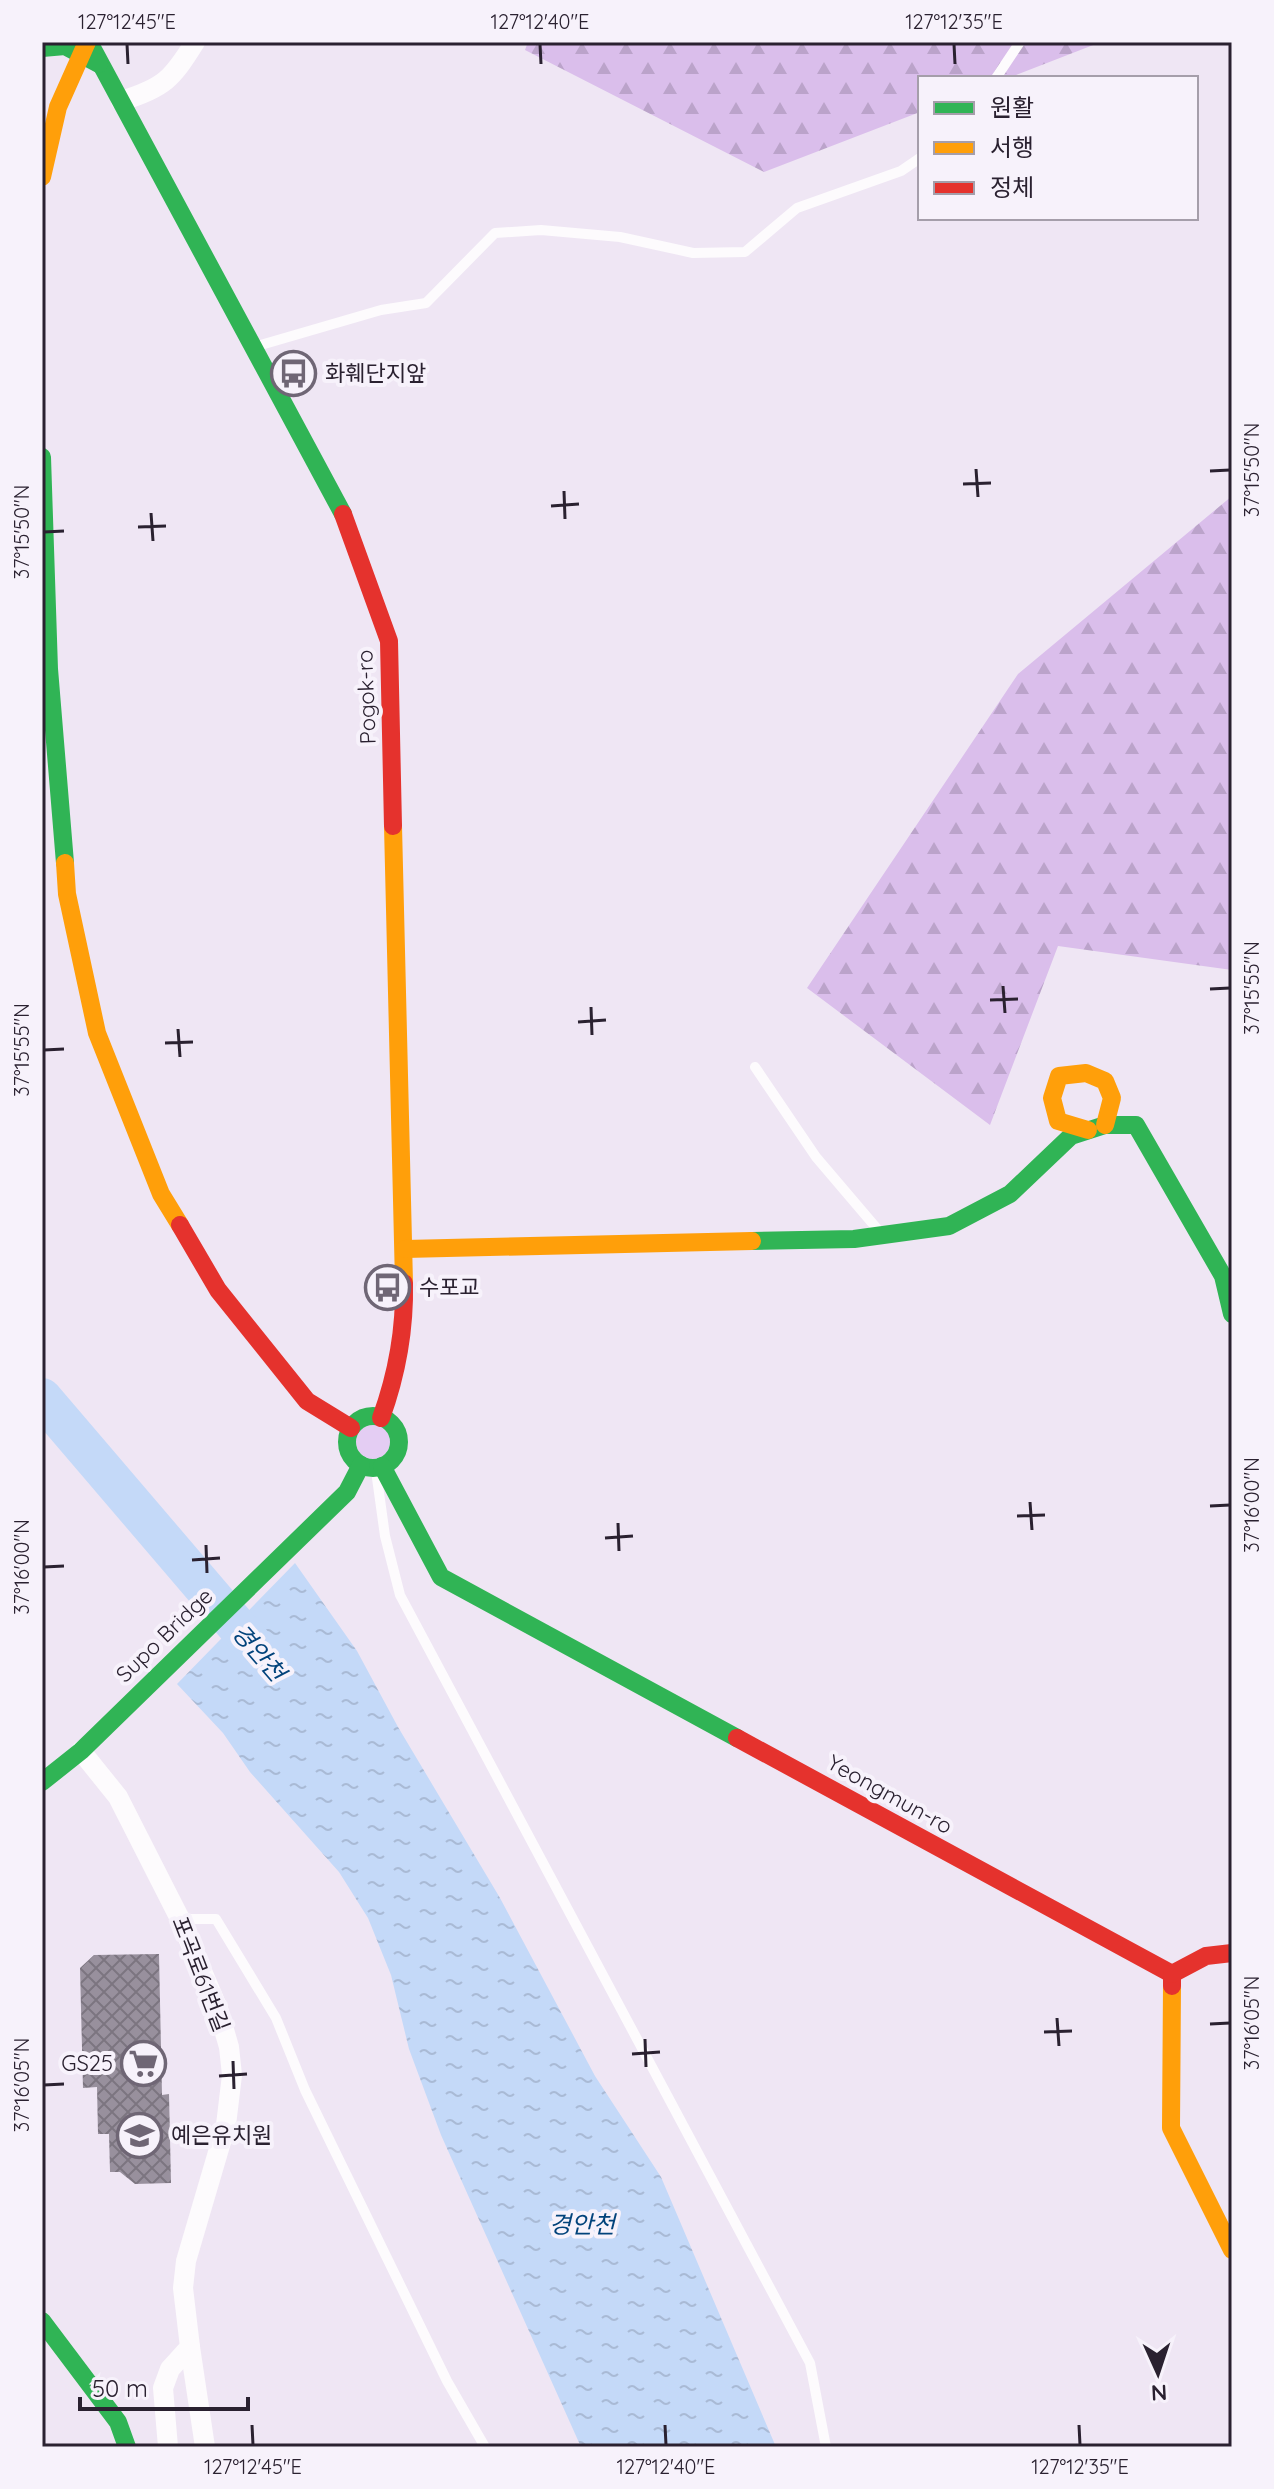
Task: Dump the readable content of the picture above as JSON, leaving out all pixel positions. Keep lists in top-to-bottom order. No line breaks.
{"streets":{"main road":["Pogok-ro","Supo Bridge","Yeongmun-ro"],"street":["포곡로61번길"]},"crossings":[["Pogok-ro","Supo Bridge"],["Pogok-ro","Yeongmun-ro"],["Supo Bridge","Yeongmun-ro"],["Supo Bridge","포곡로61번길"]],"water":["경안천"],"places":{"bus stop":["화훼단지앞","수포교"],"supermarket":["GS25"],"school or university":["예은유치원"]},"legend":["원활","서행","정체"],"scale_bar":"50 m","north":"bottom","coordinates":["127°12'45\"E","127°12'40\"E","127°12'35\"E","37°15'50\"N","37°15'55\"N","37°16'00\"N","37°16'05\"N"]}
